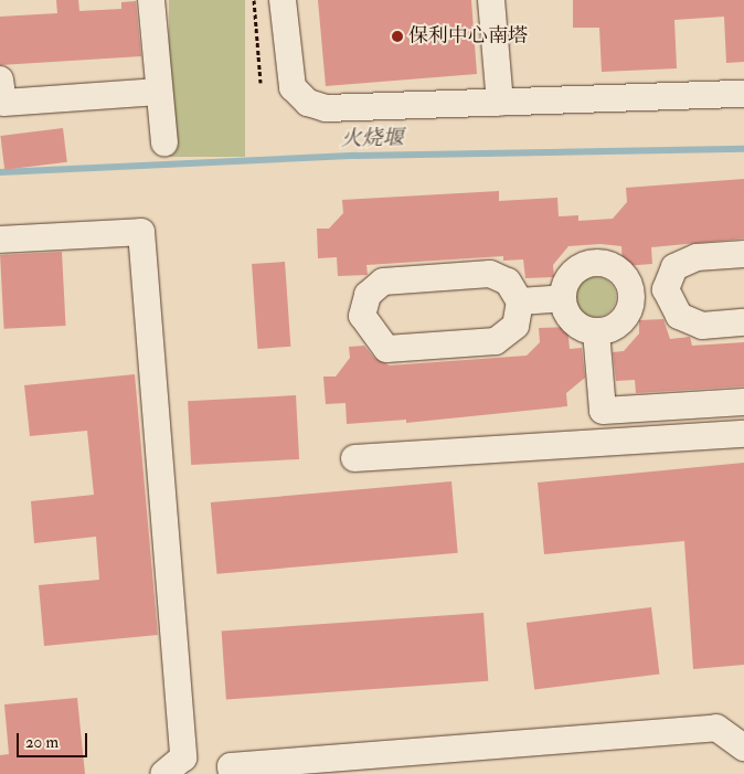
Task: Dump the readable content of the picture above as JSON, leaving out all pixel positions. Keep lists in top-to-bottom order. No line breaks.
{"water":["火烧堰"],"places":["保利中心南塔"],"scale_bar":"20 m"}
